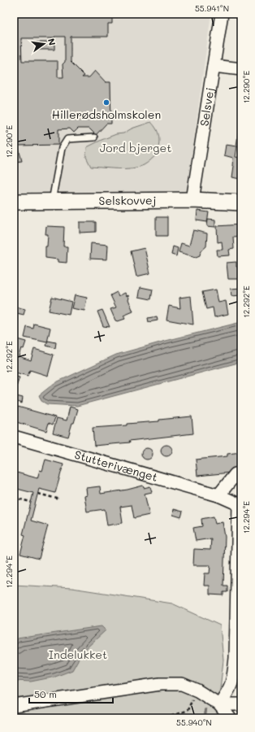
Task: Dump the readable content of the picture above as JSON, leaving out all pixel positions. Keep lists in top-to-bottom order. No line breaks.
{"streets":{"street":["Selsvej","Selskovvej","Stutterivænget"]},"crossings":[["Selsvej","Selskovvej"]],"parks":["Jord bjerget","Indelukket"],"places":["Hillerødsholmskolen"],"scale_bar":"50 m","north":"right","coordinates":["55.941°N","12.290°E","12.292°E","12.294°E","55.940°N"]}
